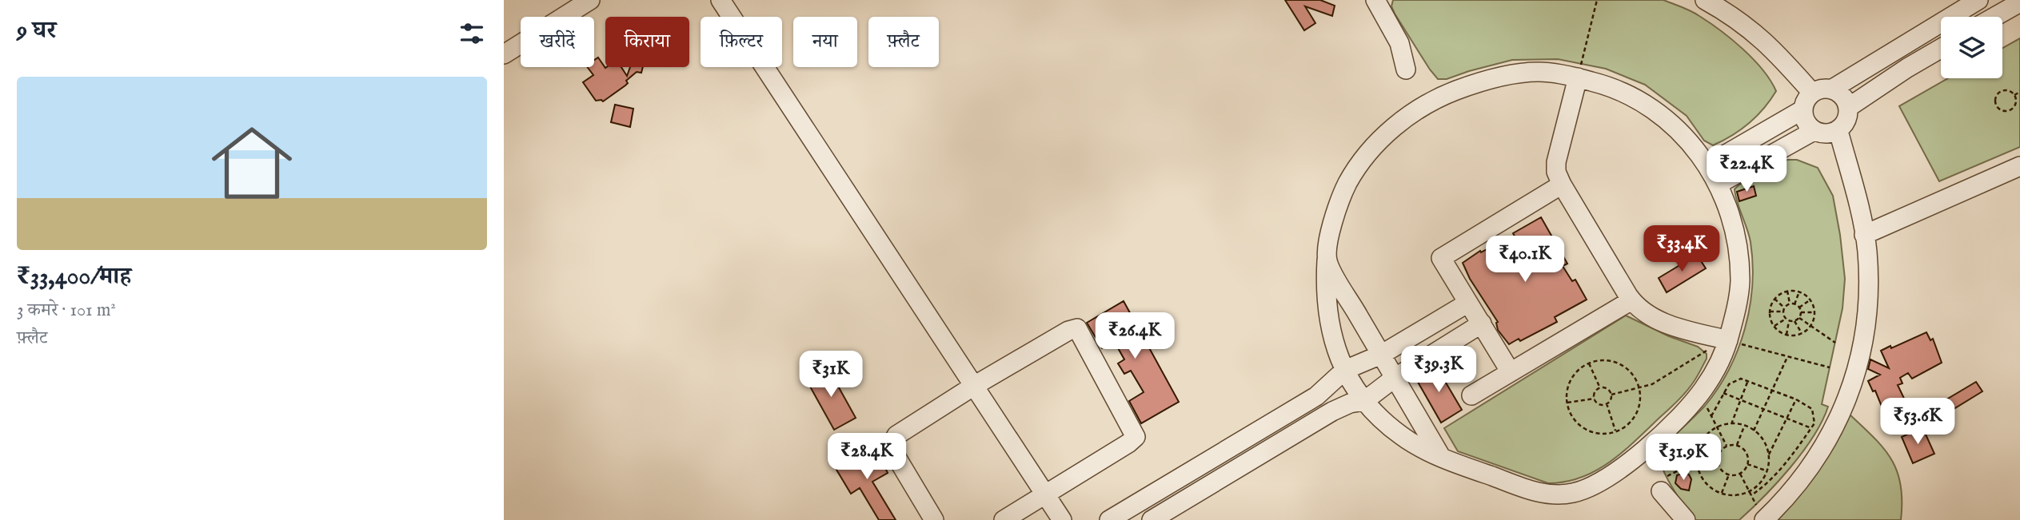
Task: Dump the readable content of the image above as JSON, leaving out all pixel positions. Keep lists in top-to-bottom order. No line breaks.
{"page":{"heading":"9 घर","chip":["खरीदें","किराया","फ़िल्टर","नया","फ़्लैट"],"list":[{"name":"₹33,400/माह","note":"3 कमरे · 101 m² · फ़्लैट"}],"price":["₹22.4K","₹33.4K","₹40.1K","₹26.4K","₹39.3K","₹31K","₹53.6K","₹28.4K","₹31.9K"]}}
